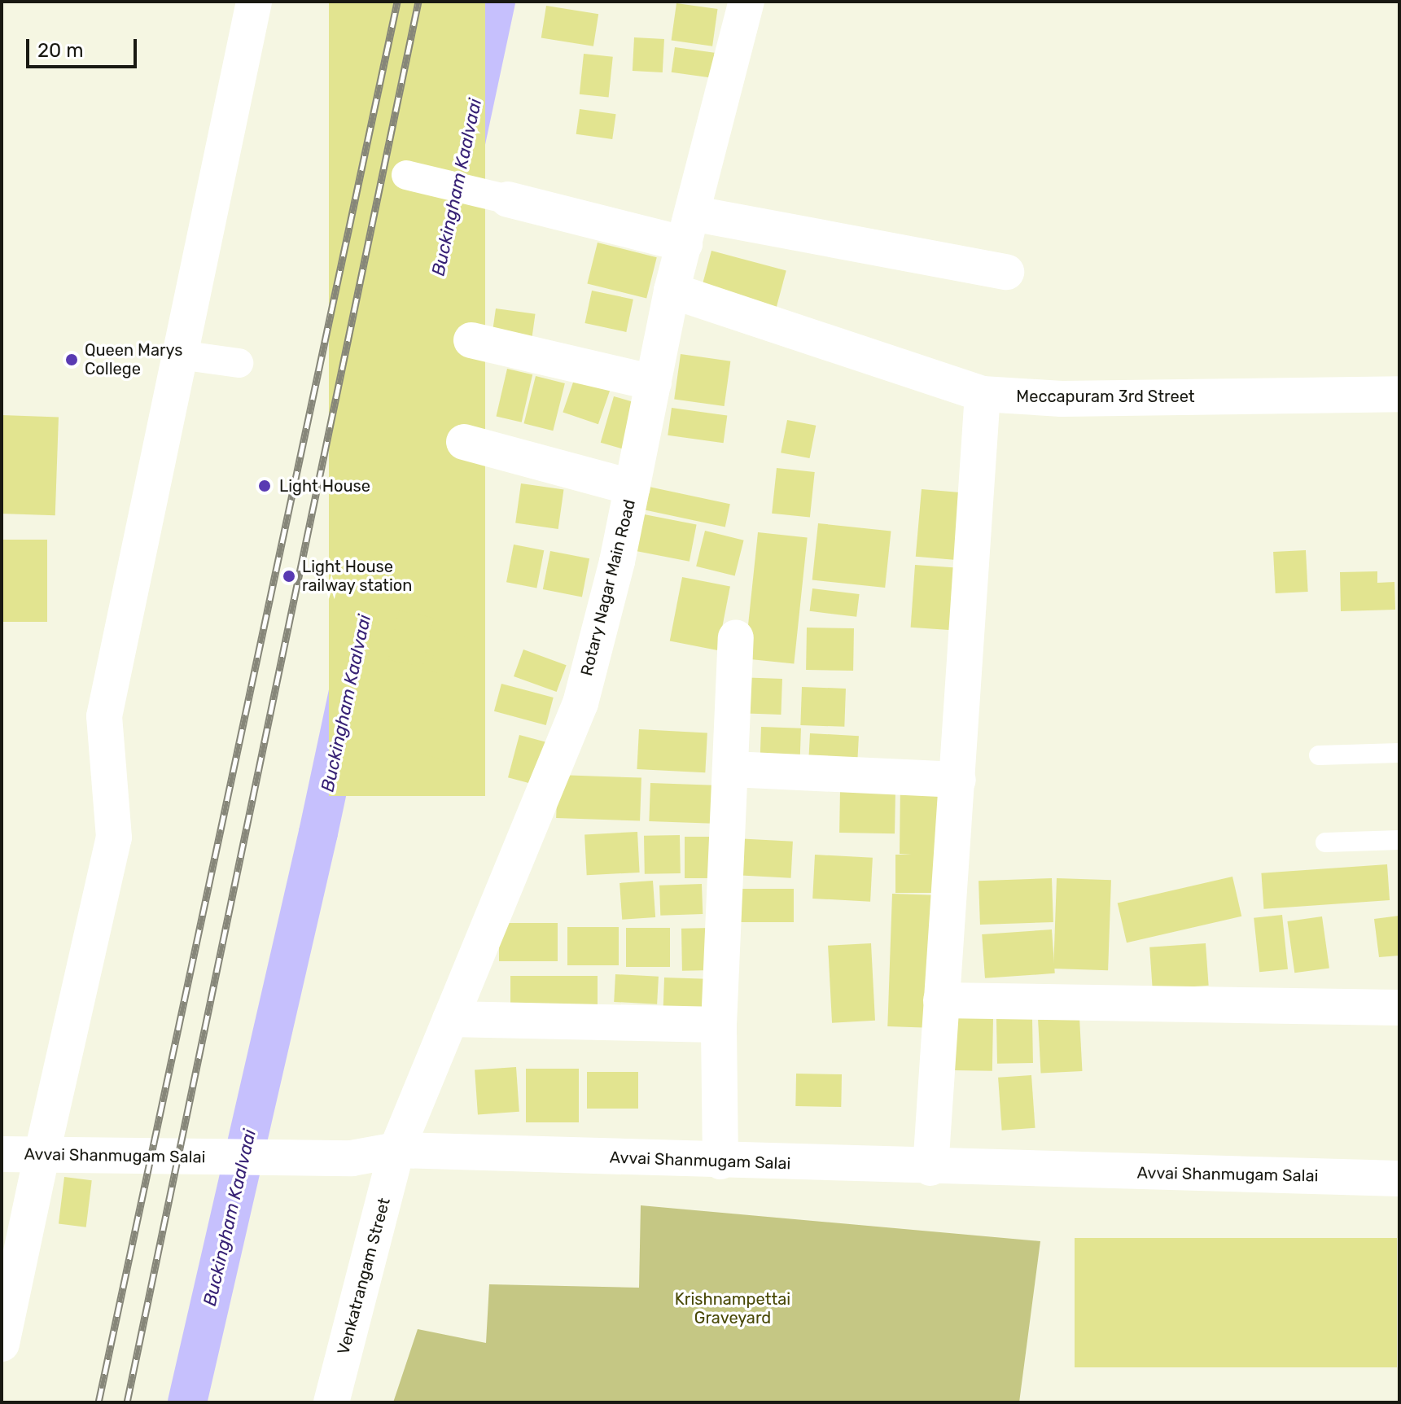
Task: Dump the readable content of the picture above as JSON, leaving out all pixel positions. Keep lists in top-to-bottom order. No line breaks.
{"streets":{"street":["Meccapuram 3rd Street","Rotary Nagar Main Road","Avvai Shanmugam Salai","Venkatrangam Street"]},"crossings":[["Meccapuram 3rd Street","Rotary Nagar Main Road"],["Rotary Nagar Main Road","Avvai Shanmugam Salai"],["Rotary Nagar Main Road","Venkatrangam Street"],["Avvai Shanmugam Salai","Venkatrangam Street"]],"water":["Buckingham Kaalvaai"],"parks":["Krishnampettai Graveyard"],"places":["Queen Marys College","Light House","Light House railway station"],"scale_bar":"20 m"}
